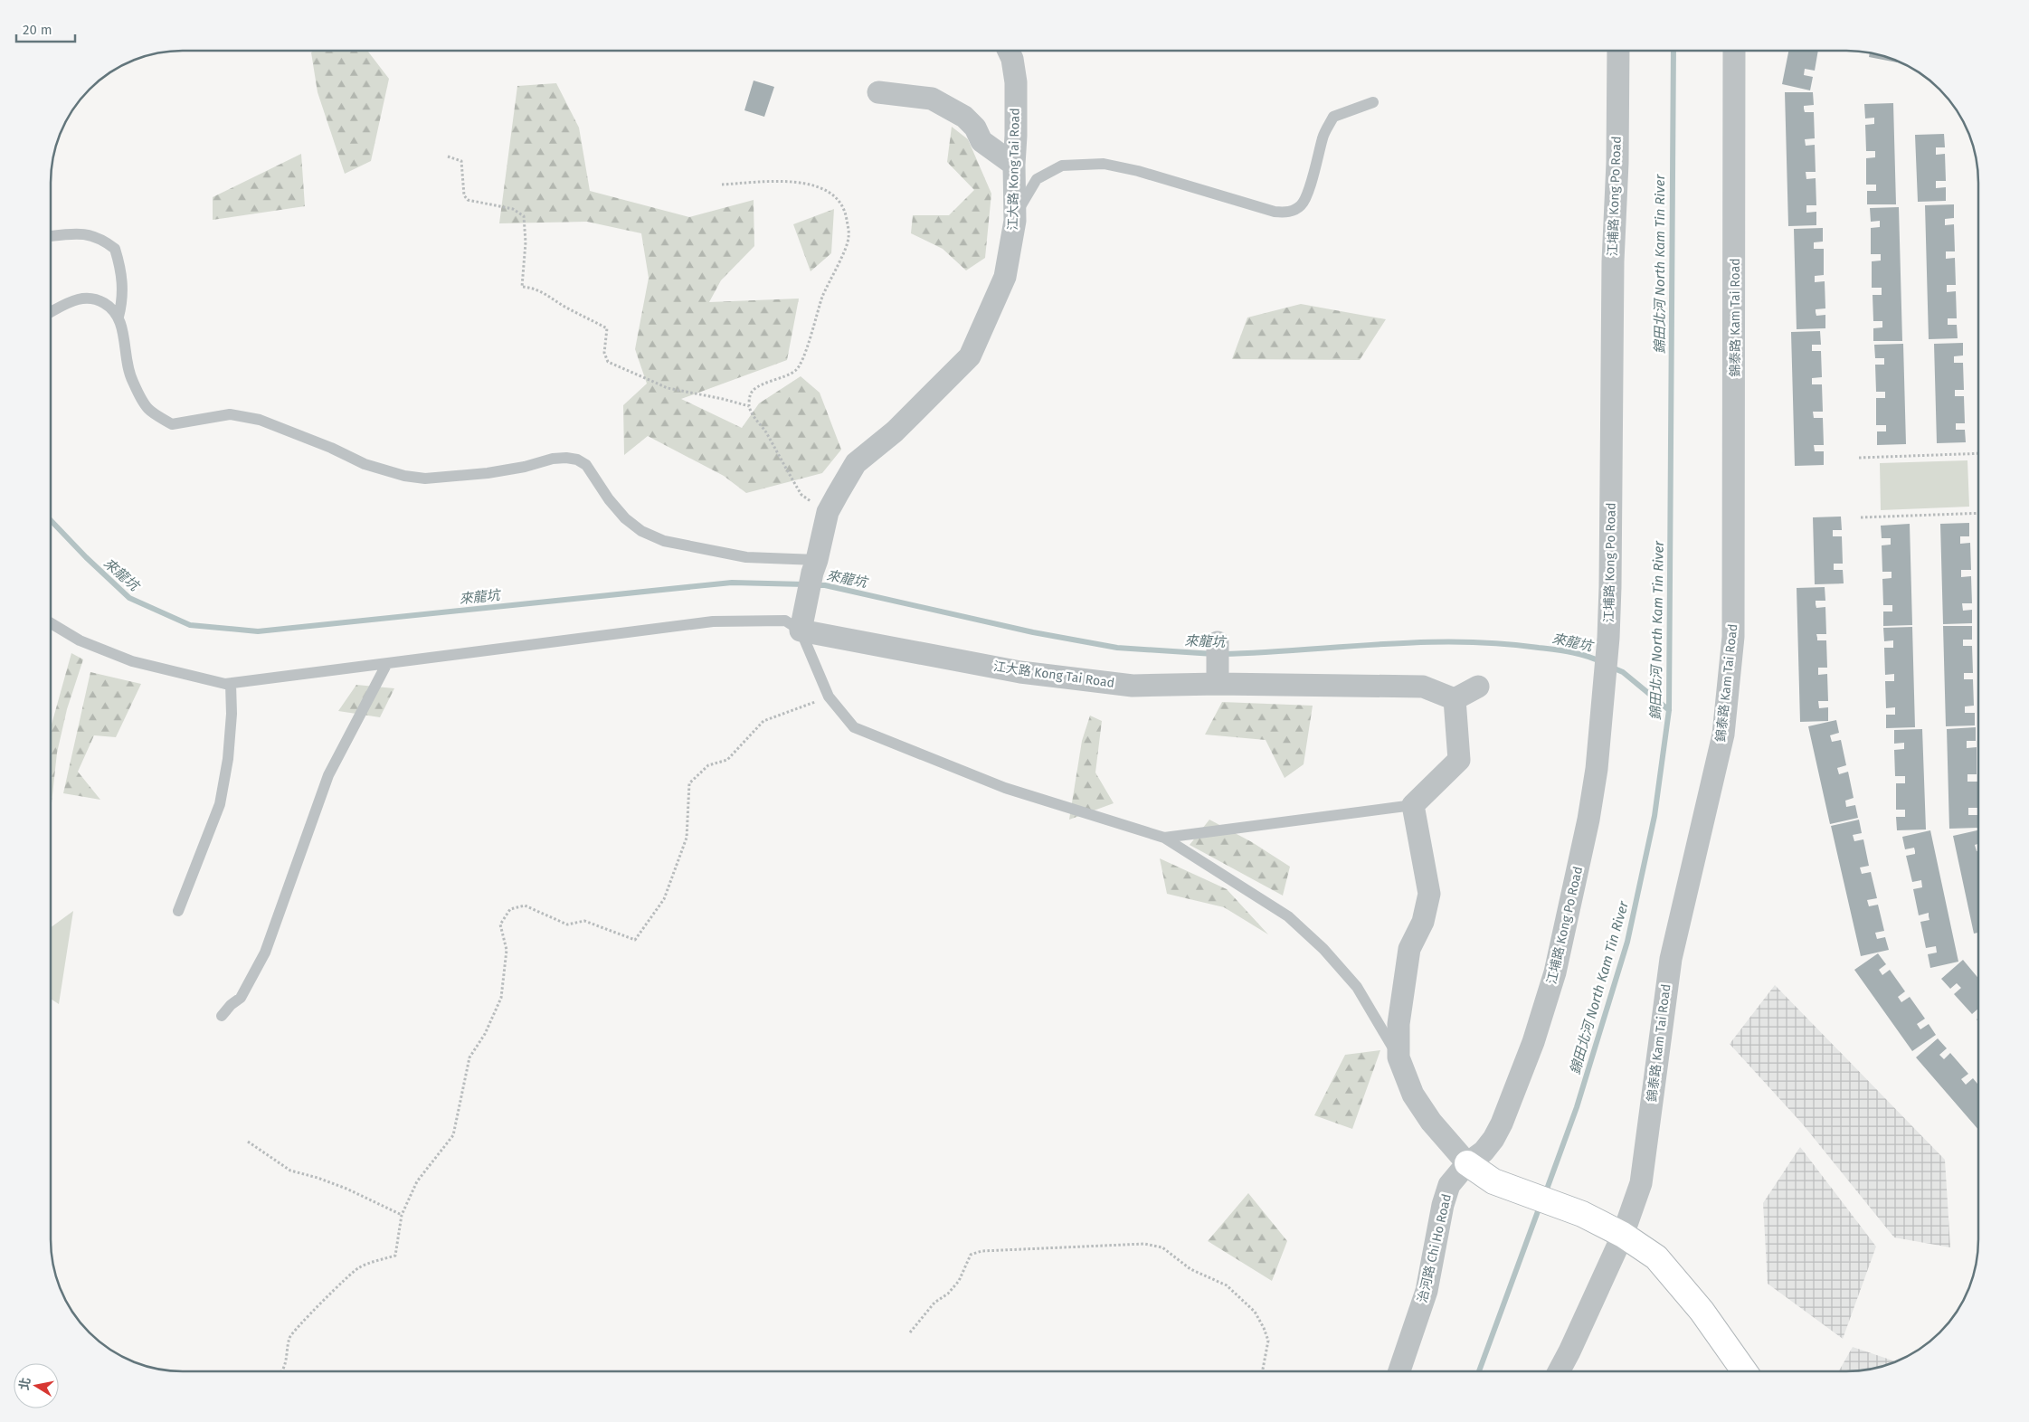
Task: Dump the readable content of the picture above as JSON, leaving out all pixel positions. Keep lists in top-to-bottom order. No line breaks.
{"streets":{"street":["江大路 Kong Tai Road","江埔路 Kong Po Road","錦泰路 Kam Tai Road","治河路 Chi Ho Road"]},"crossings":[["江埔路 Kong Po Road","治河路 Chi Ho Road"]],"water":["錦田北河 North Kam Tin River","來龍坑"],"scale_bar":"20 m","north":"left"}
